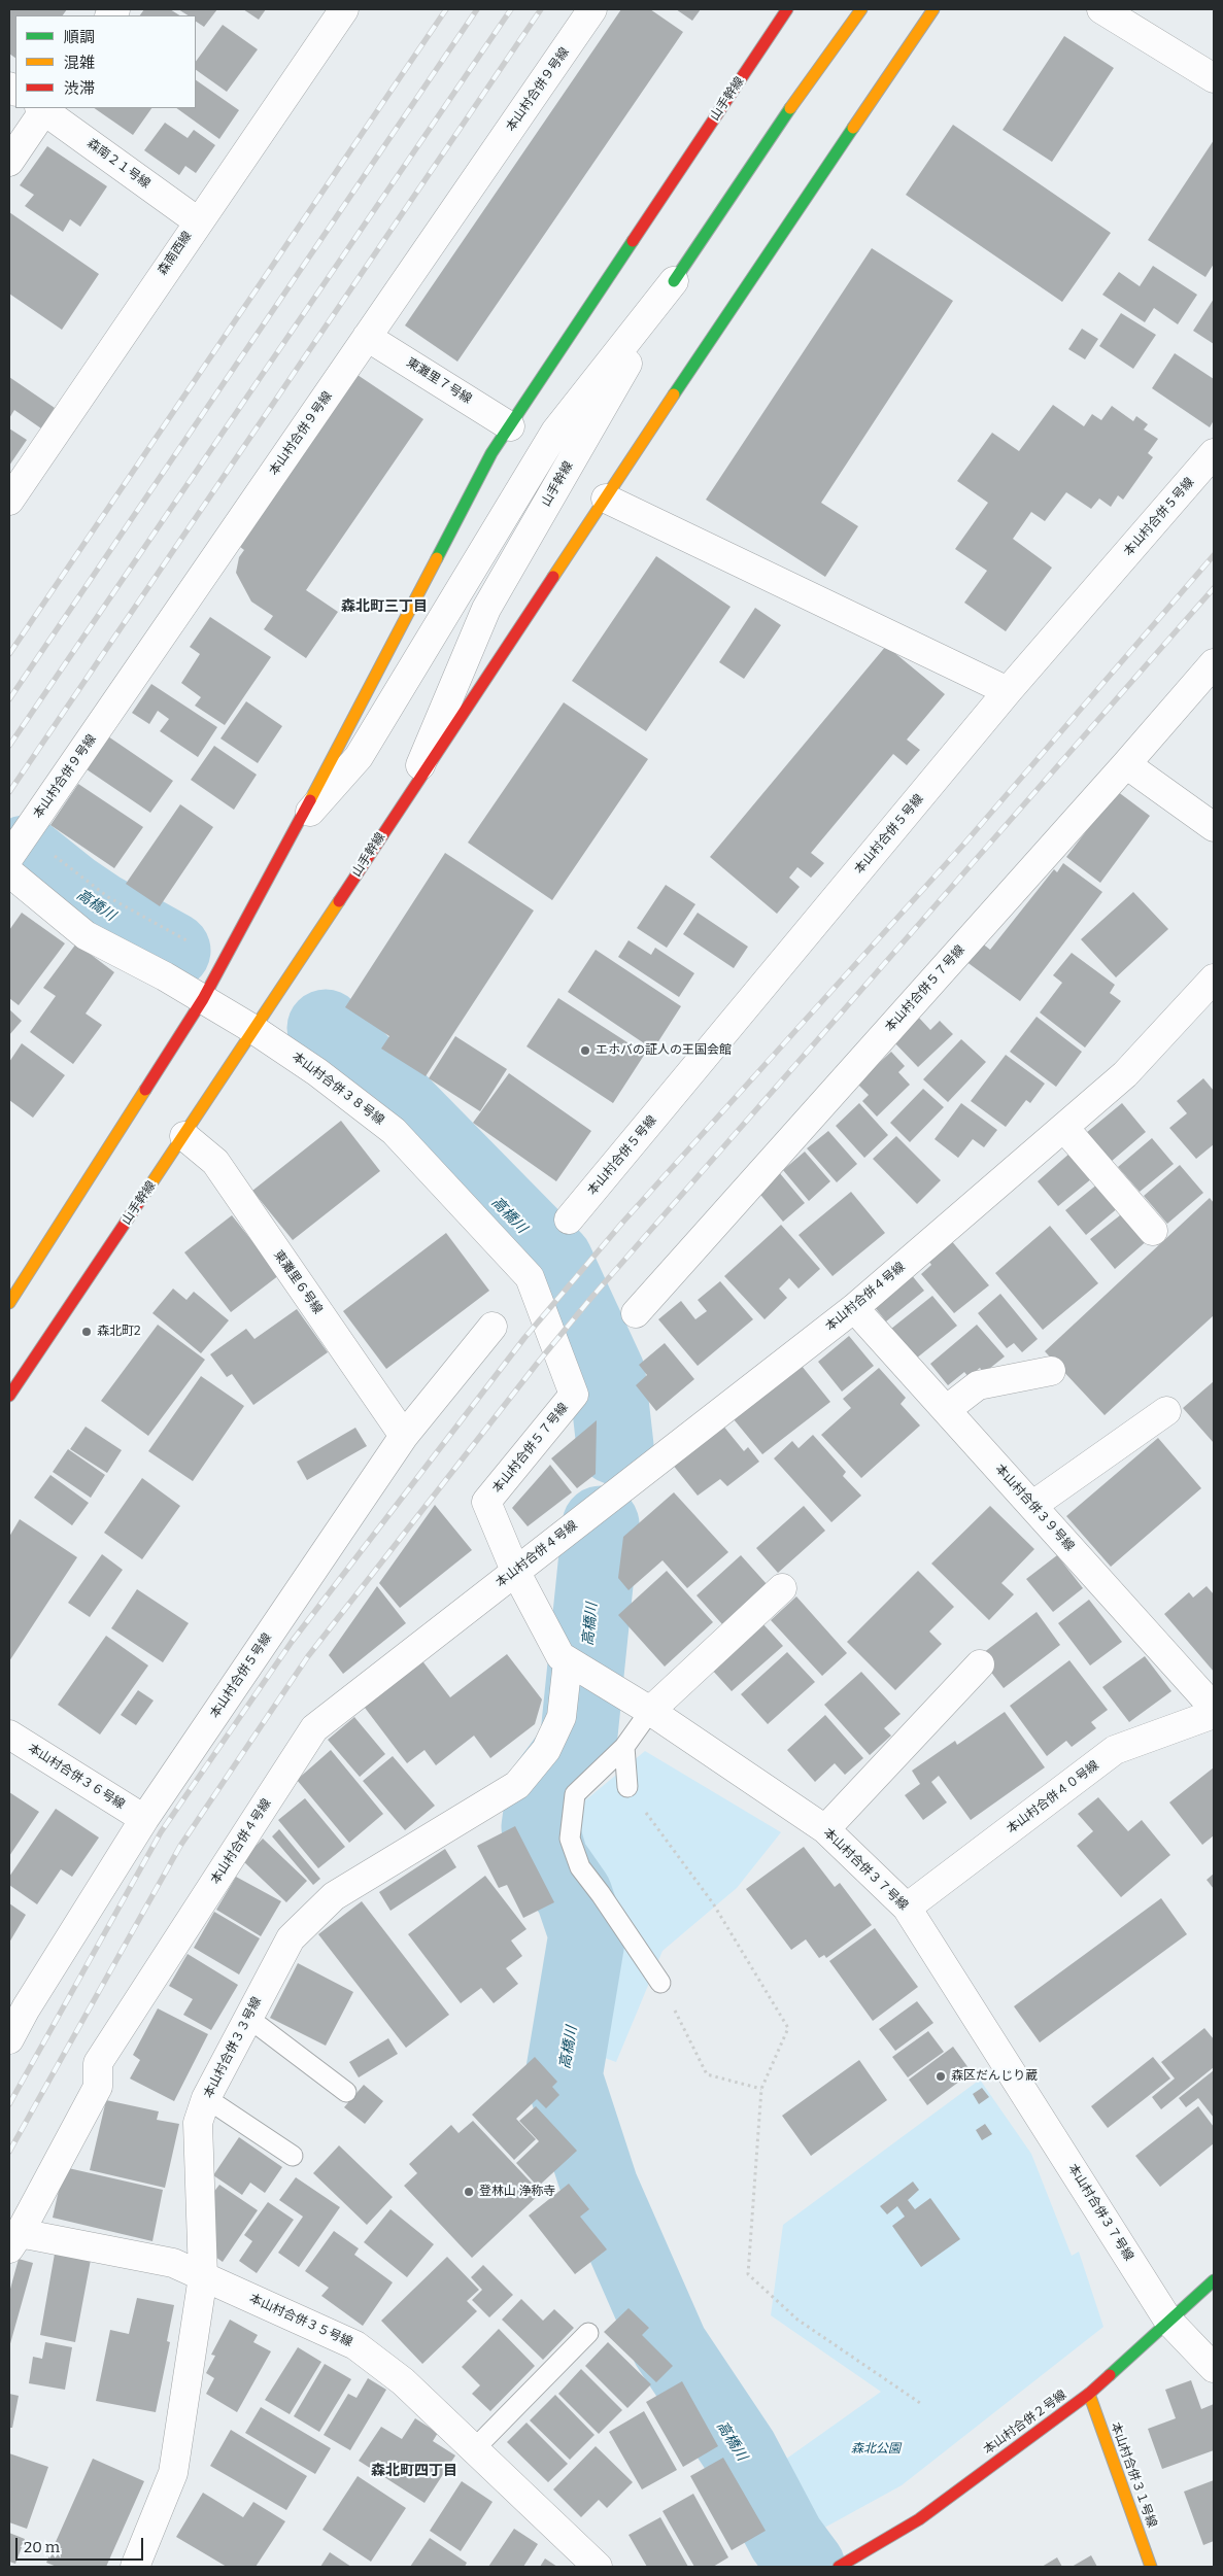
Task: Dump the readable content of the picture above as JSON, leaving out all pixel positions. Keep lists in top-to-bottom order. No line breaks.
{"streets":{"street":["本山村合併９号線","山手幹線","森南２１号線","森南西線","東灘里７号線","本山村合併５号線","本山村合併５７号線","本山村合併３８号線","東灘里６号線","本山村合併４号線","本山村合併３９号線","本山村合併３６号線","本山村合併４０号線","本山村合併３７号線","本山村合併３３号線","本山村合併３５号線","本山村合併２号線","本山村合併３１号線"]},"crossings":[["本山村合併９号線","東灘里７号線"],["山手幹線","東灘里７号線"],["山手幹線","本山村合併３８号線"],["山手幹線","東灘里６号線"],["森南２１号線","森南西線"],["本山村合併５号線","東灘里６号線"],["本山村合併５号線","本山村合併３６号線"],["本山村合併５７号線","本山村合併３８号線"],["本山村合併５７号線","本山村合併３７号線"],["本山村合併４号線","本山村合併３９号線"],["本山村合併４号線","本山村合併３７号線"],["本山村合併４号線","本山村合併３５号線"],["本山村合併４０号線","本山村合併３７号線"],["本山村合併３７号線","本山村合併３３号線"],["本山村合併３７号線","本山村合併２号線"],["本山村合併３３号線","本山村合併３５号線"],["本山村合併２号線","本山村合併３１号線"]],"districts":["森北町三丁目","森北町四丁目"],"water":["高橋川"],"parks":["森北公園"],"places":["エホバの証人の王国会館","森北町2","森区だんじり蔵","登林山 浄称寺"],"legend":["順調","混雑","渋滞"],"scale_bar":"20 m"}
